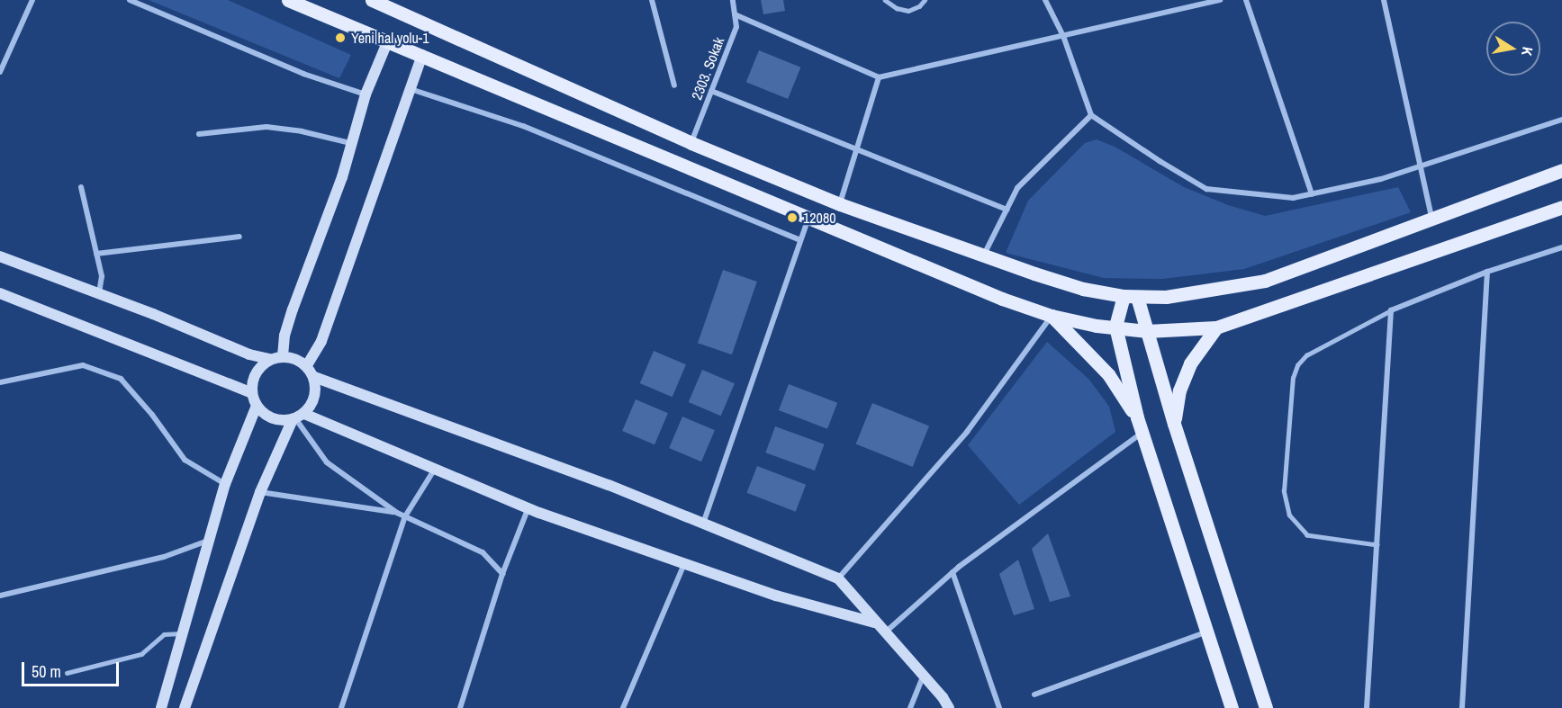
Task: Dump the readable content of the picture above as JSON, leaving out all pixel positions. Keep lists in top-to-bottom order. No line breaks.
{"streets":{"street":["2303. Sokak"]},"places":["Yeni hal yolu-1","12080"],"scale_bar":"50 m","north":"right"}
